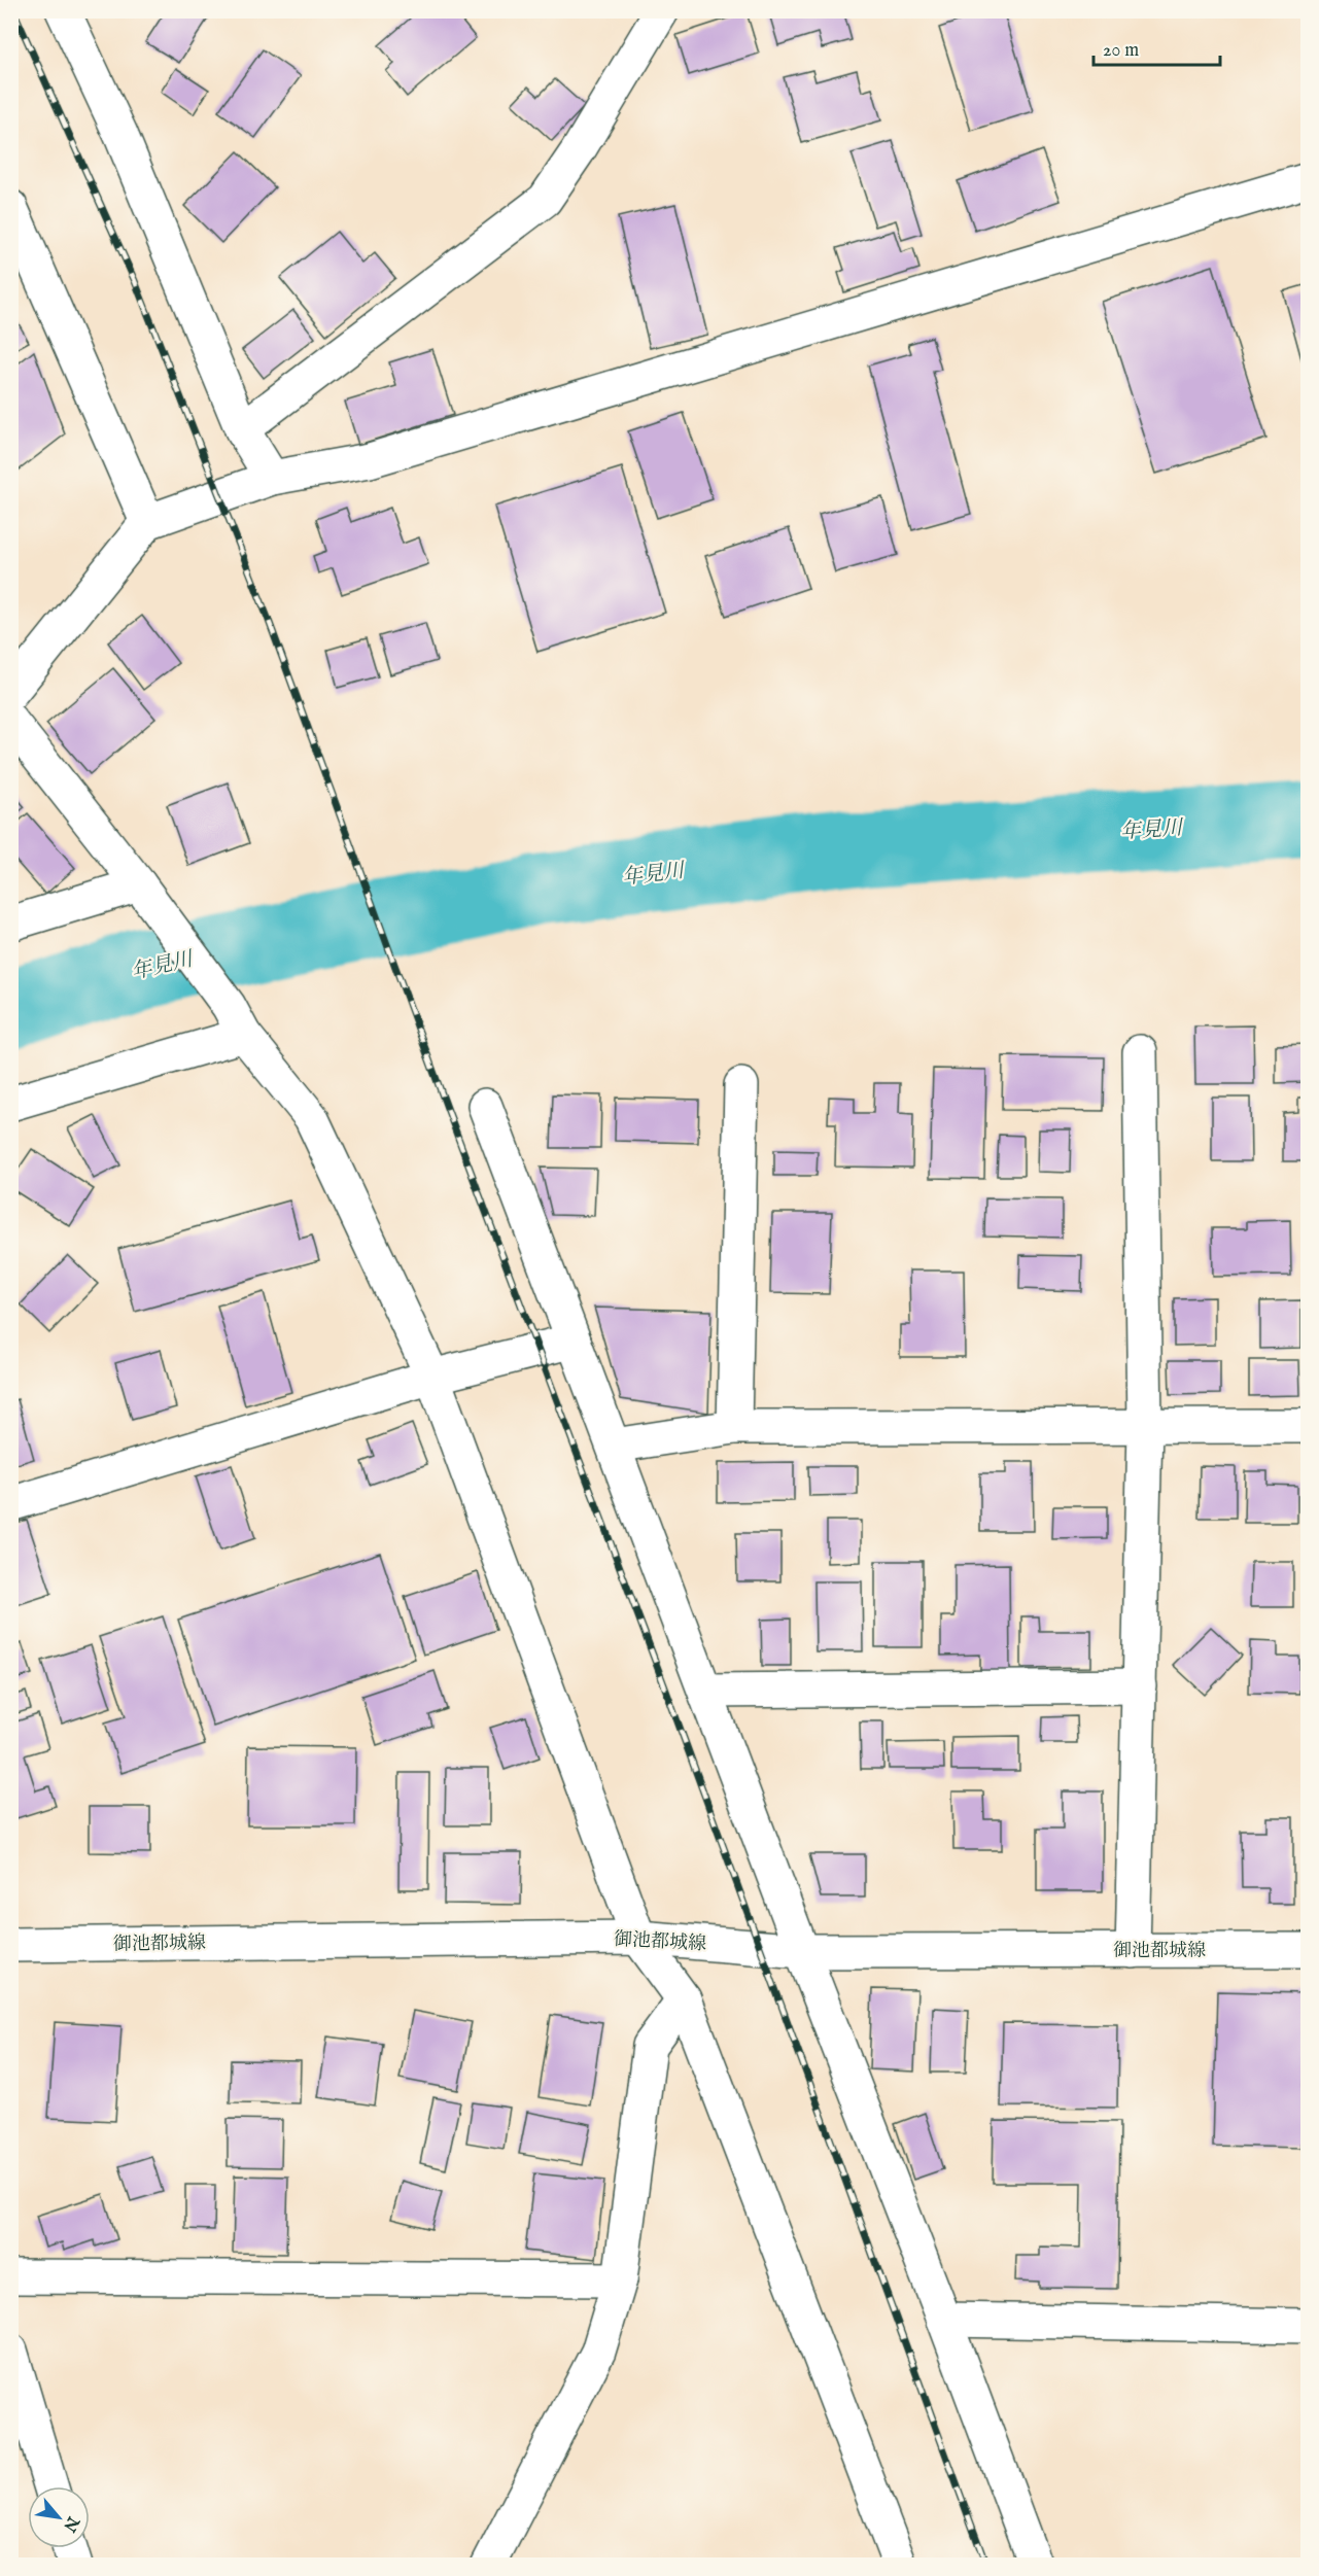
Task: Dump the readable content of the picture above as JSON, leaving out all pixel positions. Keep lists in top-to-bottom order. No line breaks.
{"streets":{"street":["御池都城線"]},"water":["年見川"],"scale_bar":"20 m","north":"bottom right"}
